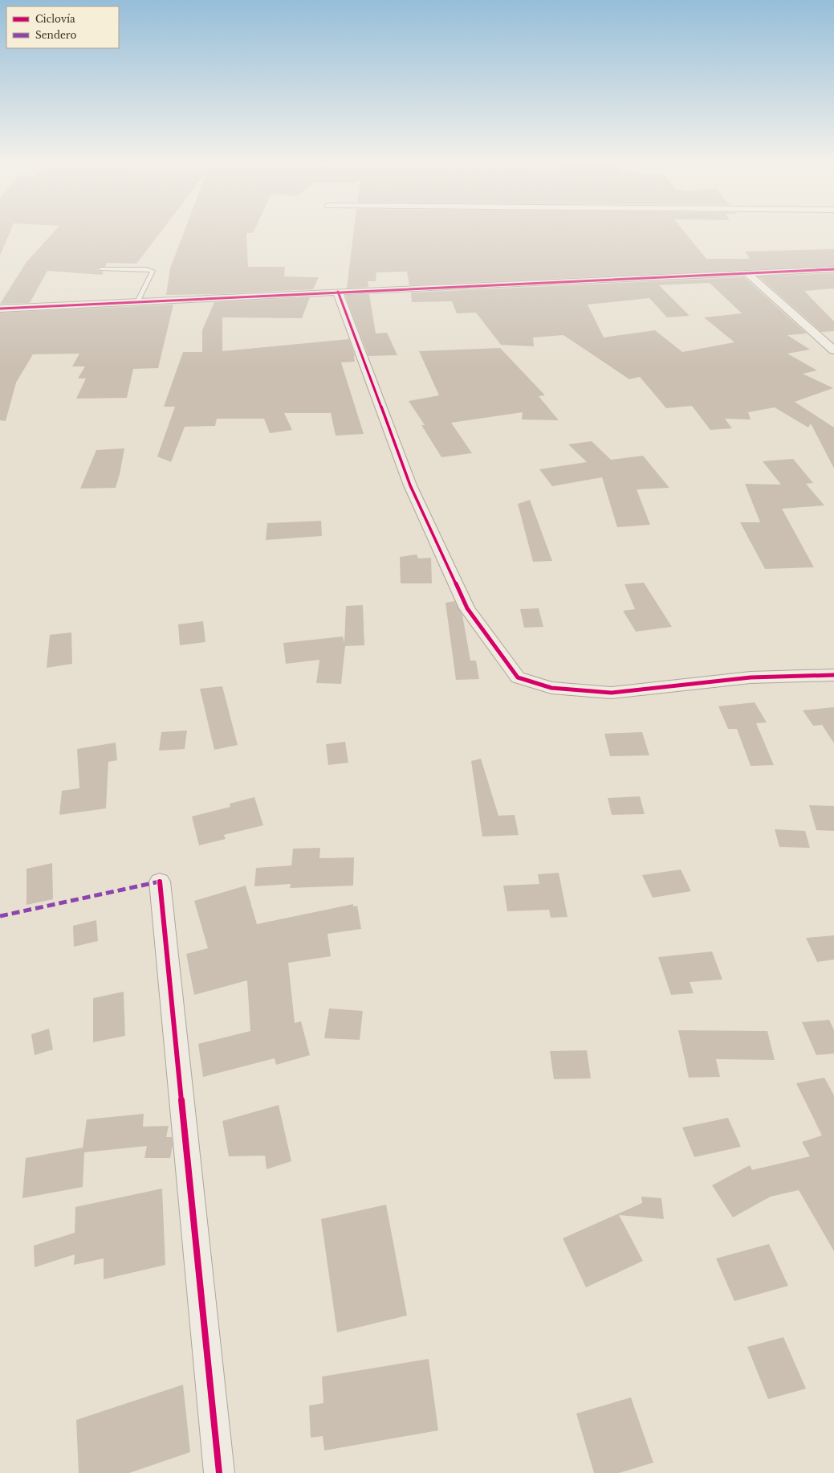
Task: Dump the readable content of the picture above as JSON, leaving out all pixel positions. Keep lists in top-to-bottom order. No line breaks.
{"legend":["Ciclovía","Sendero"]}
